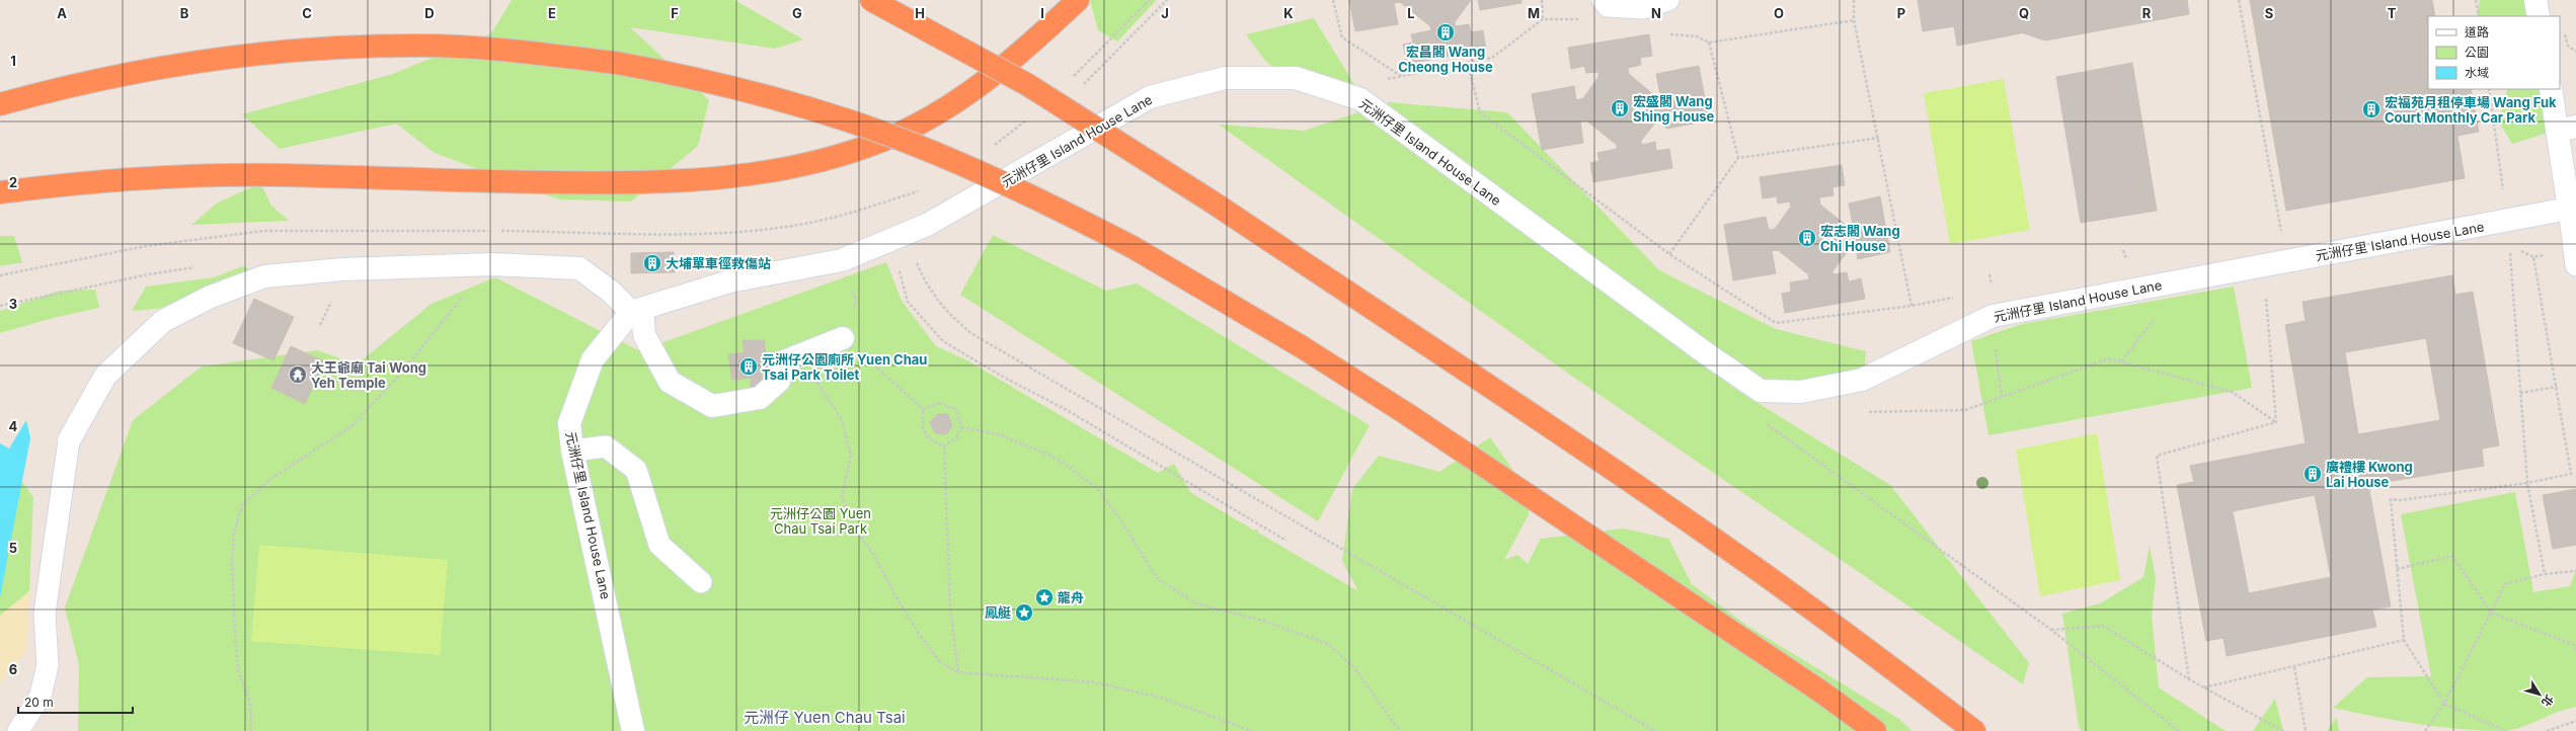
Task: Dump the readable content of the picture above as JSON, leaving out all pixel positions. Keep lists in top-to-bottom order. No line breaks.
{"streets":{"street":["元洲仔里 Island House Lane"]},"districts":["元洲仔 Yuen Chau Tsai"],"parks":["元洲仔公園 Yuen Chau Tsai Park"],"places":{"building":["宏昌閣 Wang Cheong House","宏盛閣 Wang Shing House","宏福苑月租停車場 Wang Fuk Court Monthly Car Park","宏志閣 Wang Chi House","大埔單車徑救傷站","元洲仔公園廁所 Yuen Chau Tsai Park Toilet","廣禮樓 Kwong Lai House"],"temple":["大王爺廟 Tai Wong Yeh Temple"],"place":["龍舟","鳳艇"]},"legend":["道路","公園","水域"],"scale_bar":"20 m","north":"bottom right","grid":{"columns":["A","B","C","D","E","F","G","H","I","J","K","L","M","N","O","P","Q","R","S","T"],"rows":["1","2","3","4","5","6"]}}
